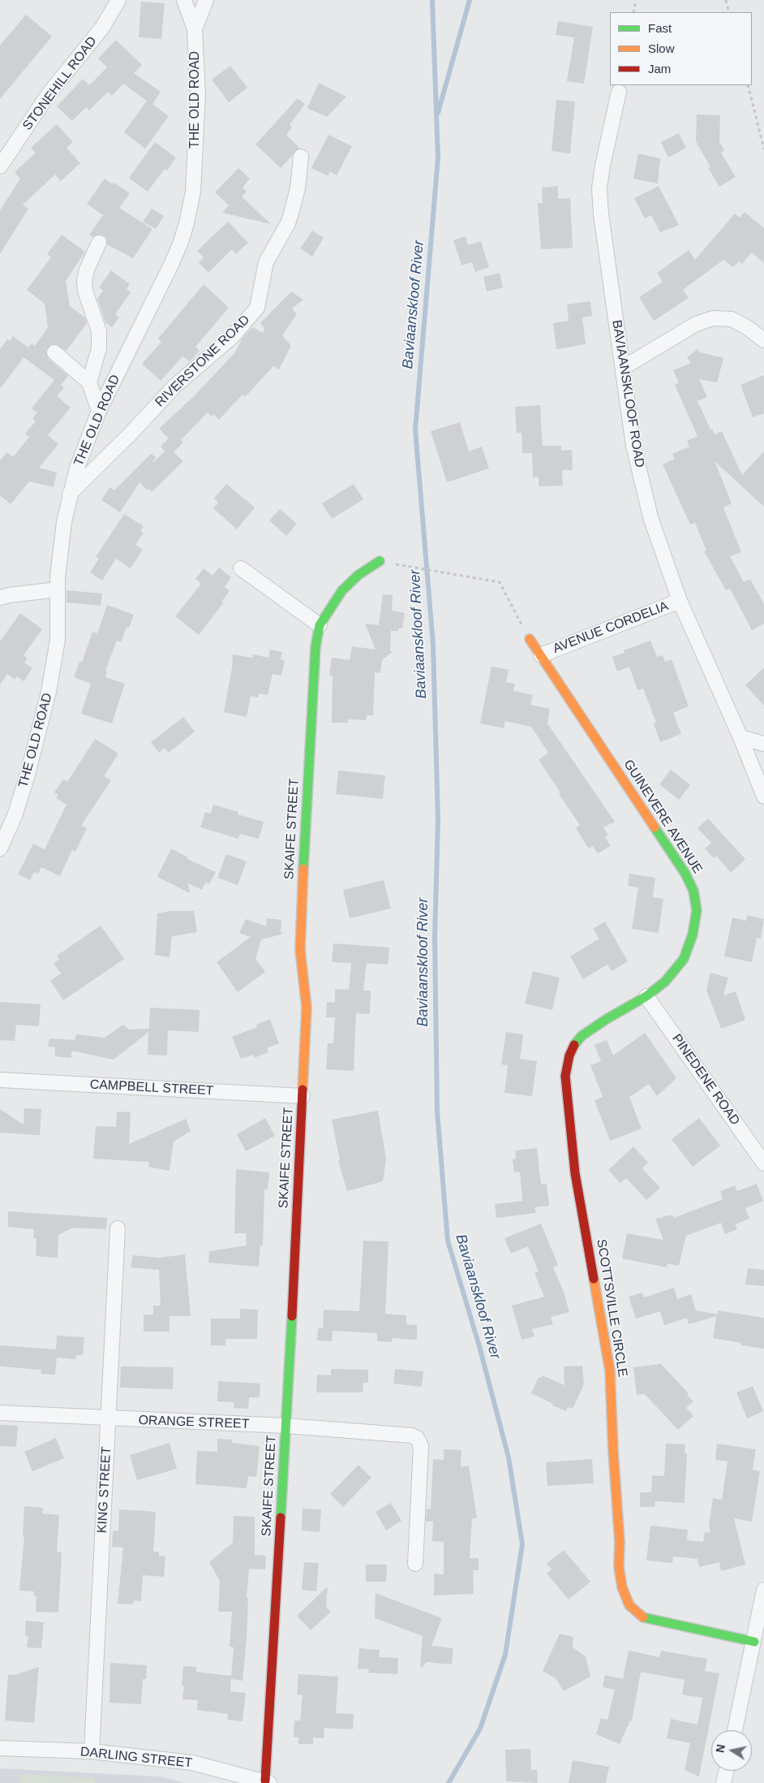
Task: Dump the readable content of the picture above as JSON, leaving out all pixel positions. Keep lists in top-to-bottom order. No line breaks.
{"streets":{"street":["STONEHILL ROAD","THE OLD ROAD","RIVERSTONE ROAD","BAVIAANSKLOOF ROAD","AVENUE CORDELIA","GUINEVERE AVENUE","SKAIFE STREET","PINEDENE ROAD","CAMPBELL STREET","SCOTTSVILLE CIRCLE","ORANGE STREET","KING STREET","DARLING STREET"]},"crossings":[["THE OLD ROAD","RIVERSTONE ROAD"],["BAVIAANSKLOOF ROAD","AVENUE CORDELIA"],["AVENUE CORDELIA","GUINEVERE AVENUE"],["GUINEVERE AVENUE","PINEDENE ROAD"],["GUINEVERE AVENUE","SCOTTSVILLE CIRCLE"],["SKAIFE STREET","CAMPBELL STREET"],["SKAIFE STREET","ORANGE STREET"],["SKAIFE STREET","DARLING STREET"],["PINEDENE ROAD","SCOTTSVILLE CIRCLE"],["ORANGE STREET","KING STREET"],["KING STREET","DARLING STREET"]],"water":["Baviaanskloof River"],"legend":["Fast","Slow","Jam"],"north":"left"}
